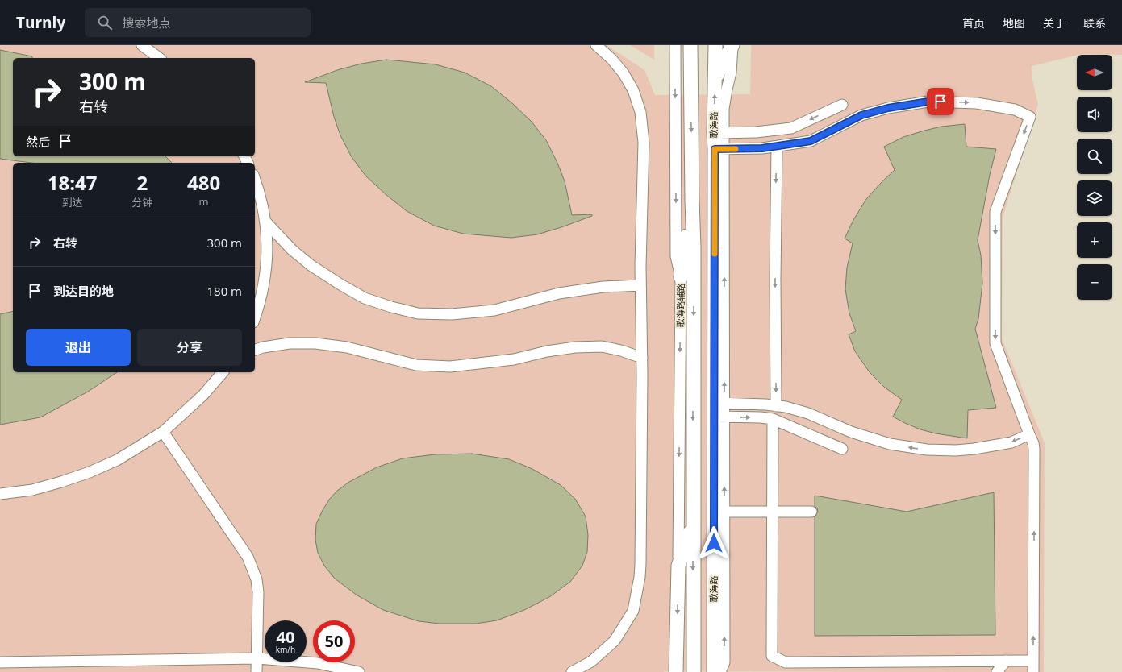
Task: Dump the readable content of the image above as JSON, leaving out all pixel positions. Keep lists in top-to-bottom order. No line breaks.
{"streets":{"main road":["歌海路"],"street":["歌海路辅路"]},"north":"left","page":{"header":"Turnly","search":"搜索地点","nav":["首页","地图","关于","联系"],"map_buttons":["+","−"],"turn":["300 m","右转"],"then":"然后","eta":["18:47","到达","2","分钟","480","m"],"list":[{"name":"右转","value":"300 m"},{"name":"到达目的地","value":"180 m"}],"buttons":["退出","分享"],"speed":"40 km/h","limit":"50"}}
